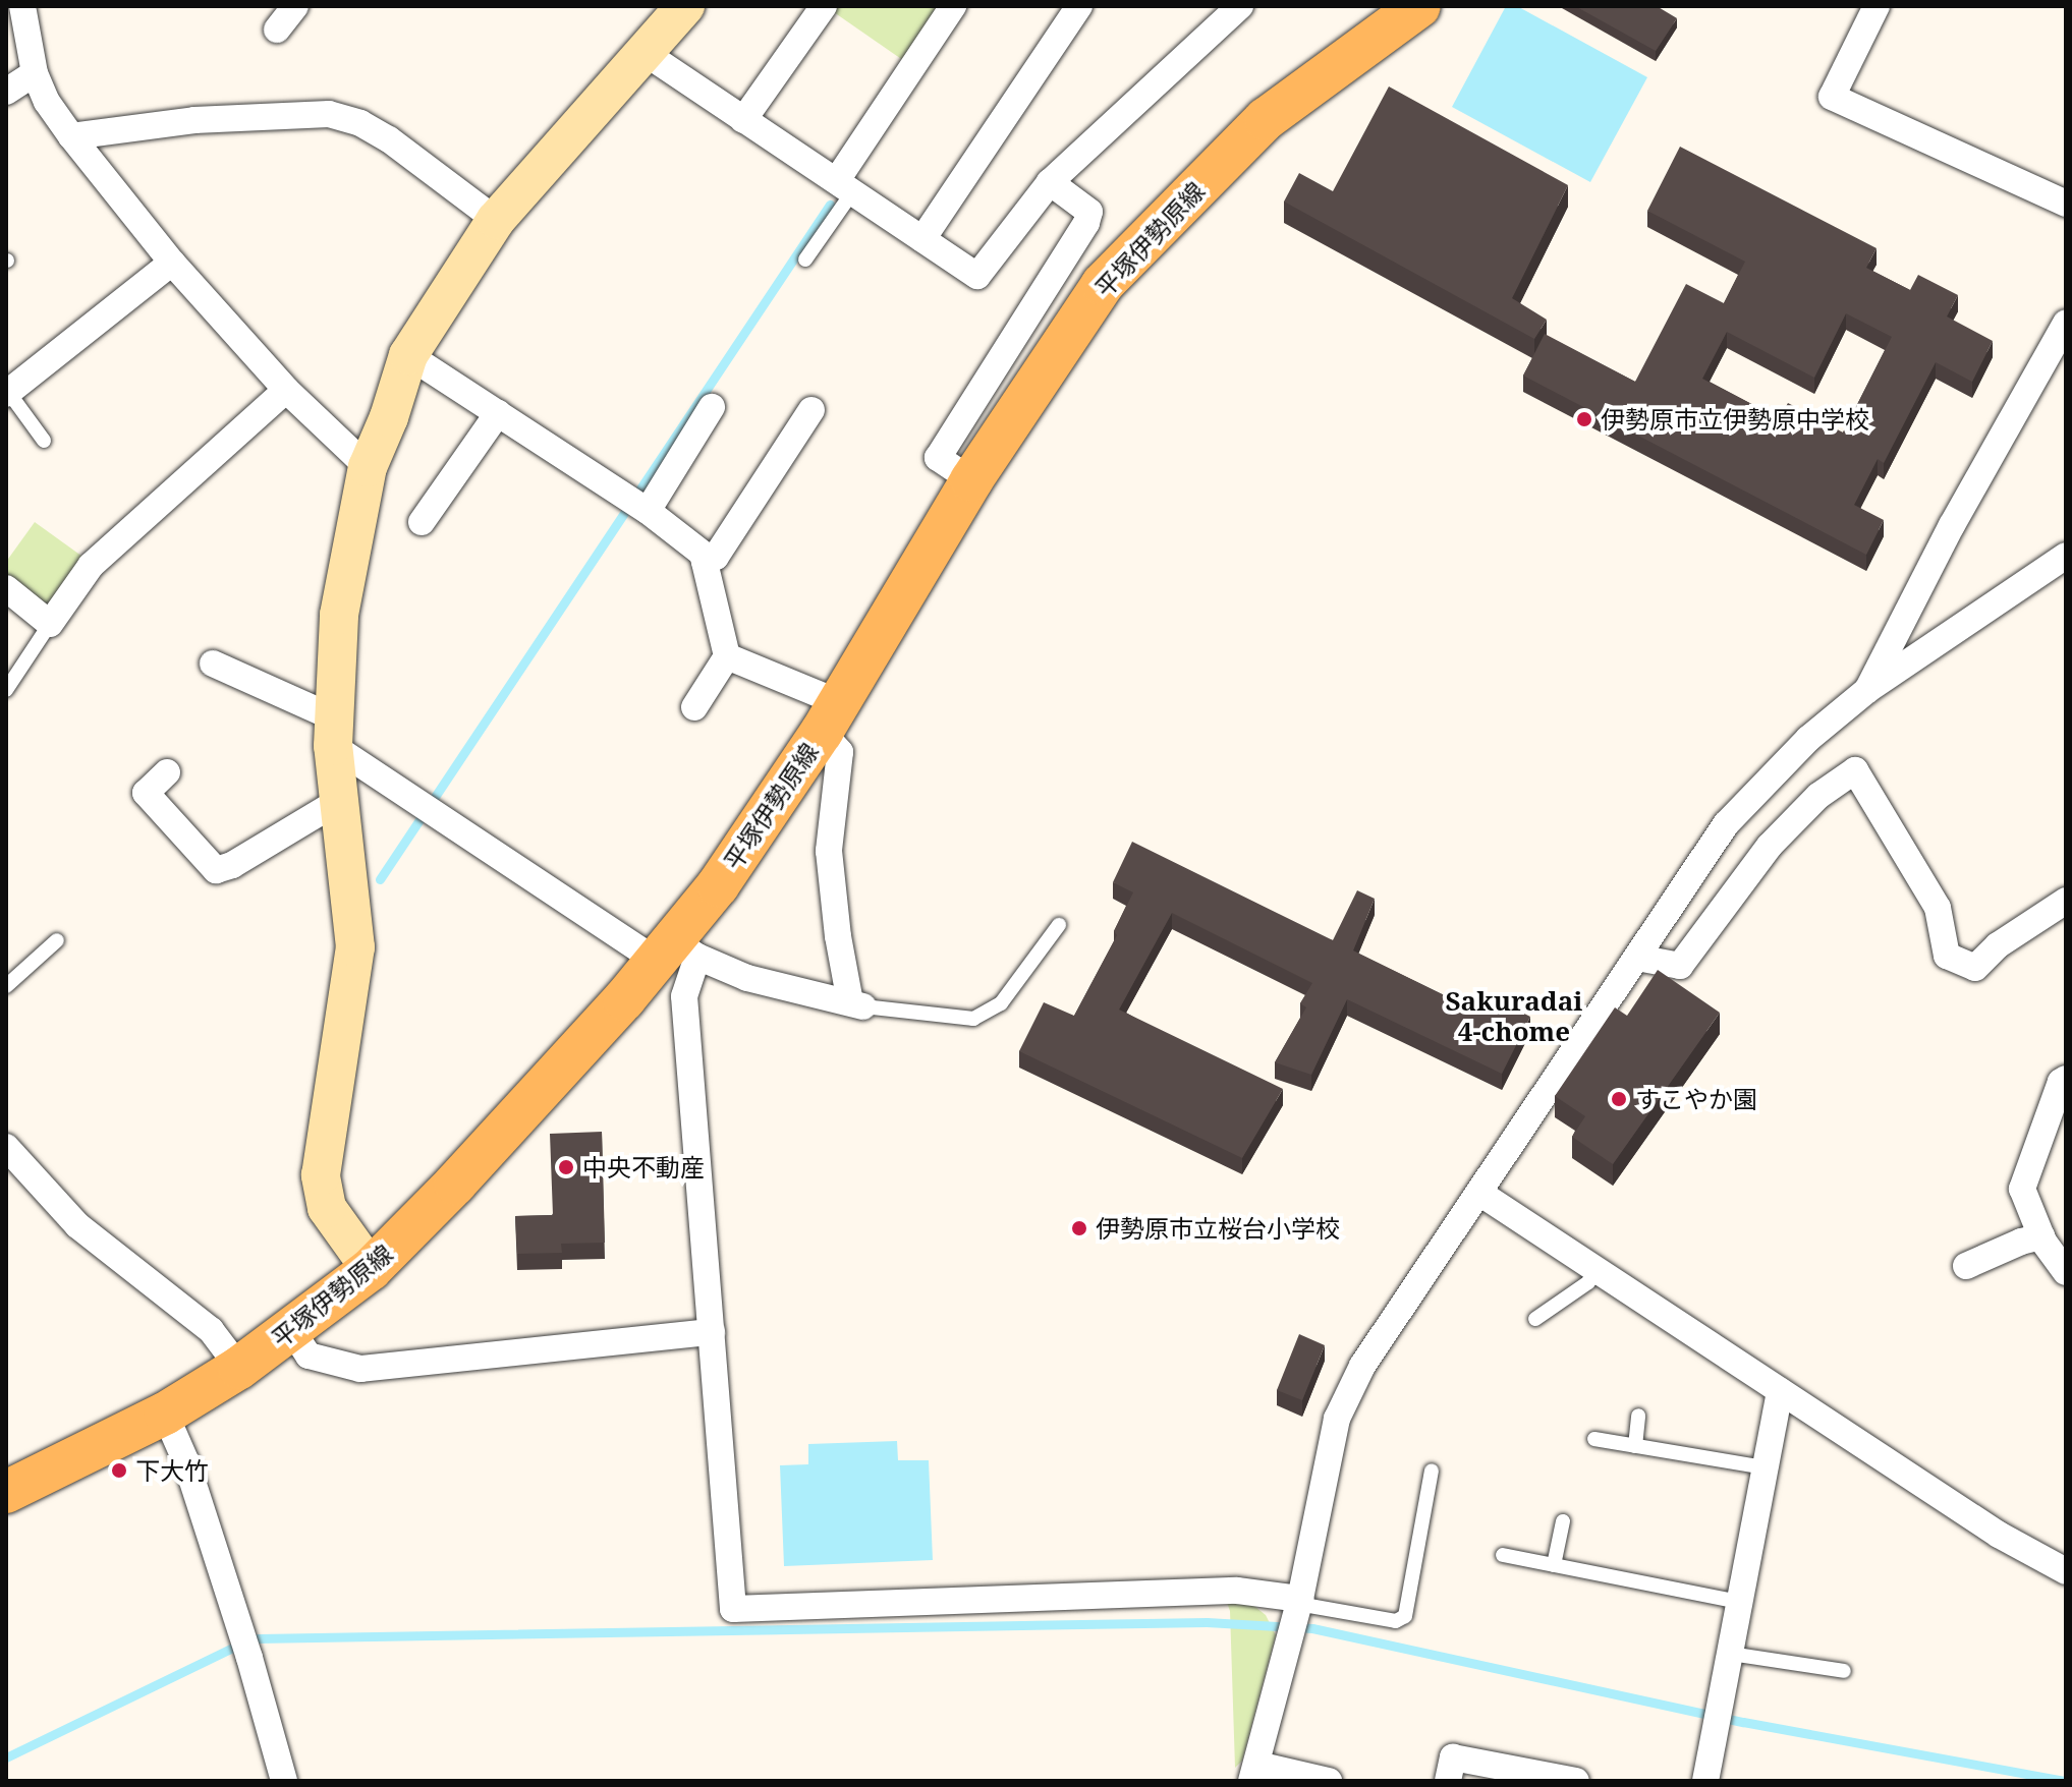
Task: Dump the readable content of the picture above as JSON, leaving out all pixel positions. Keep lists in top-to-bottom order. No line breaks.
{"streets":{"main road":["平塚伊勢原線"]},"districts":["Sakuradai 4-chome"],"places":["伊勢原市立伊勢原中学校","すこやか園","中央不動産","伊勢原市立桜台小学校","下大竹"]}
